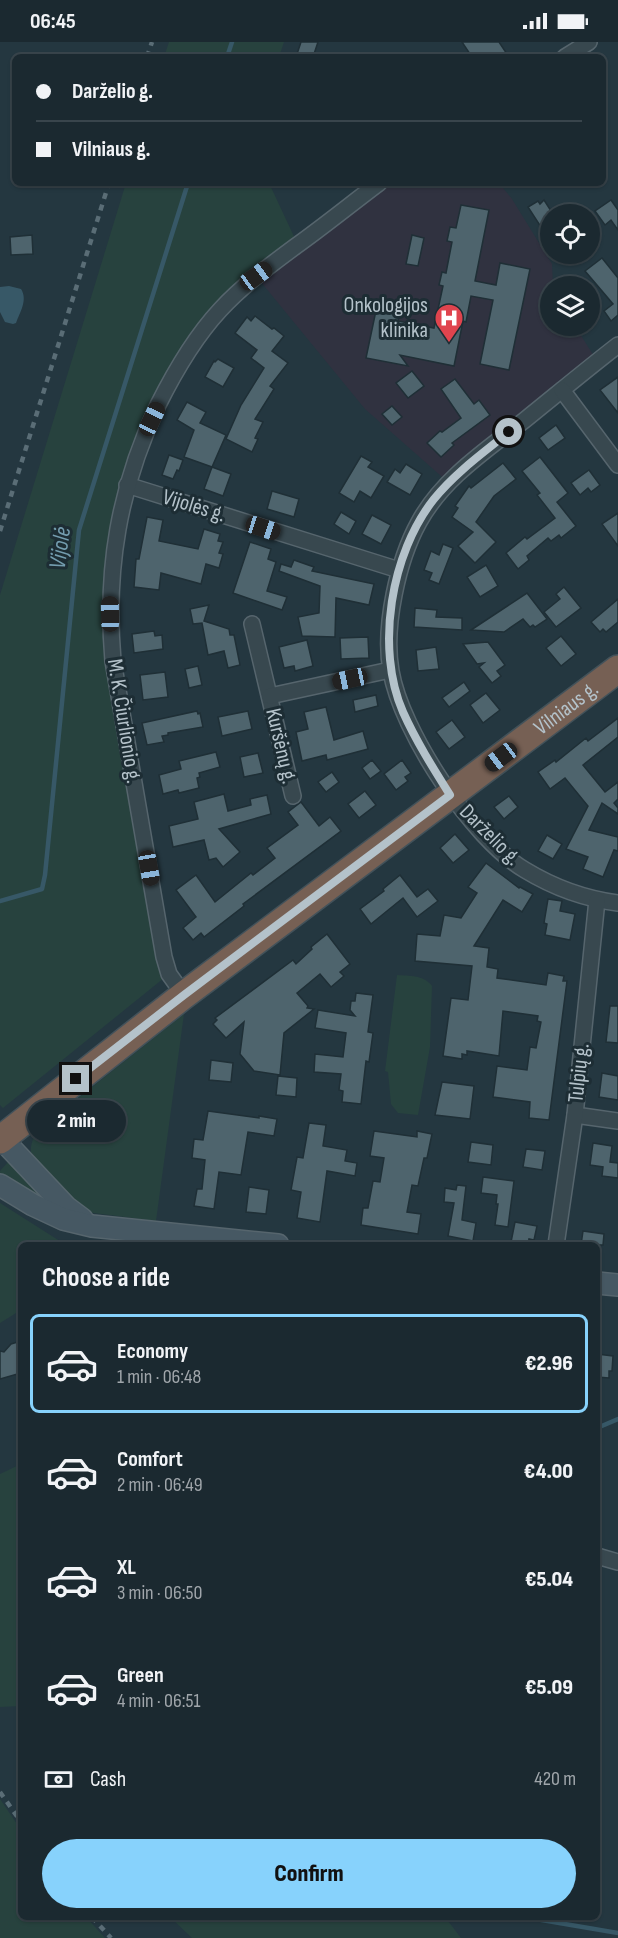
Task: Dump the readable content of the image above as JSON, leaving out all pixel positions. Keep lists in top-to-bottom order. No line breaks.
{"streets":{"highway":["Vilniaus g."],"street":["Vijolės g.","M. K. Čiurlionio g.","Kuršėnų g.","Darželio g.","Tulpių g."]},"crossings":[["Vijolės g.","M. K. Čiurlionio g."],["Vijolės g.","Darželio g."],["Vilniaus g.","M. K. Čiurlionio g."],["Vilniaus g.","Darželio g."],["Kuršėnų g.","Darželio g."],["Darželio g.","Tulpių g."]],"water":["Vijolė"],"places":{"hospital":["Onkologijos klinika"]},"page":{"status":"06:45","banner":["Darželio g.","Vilniaus g."],"bubble":"2 min","heading":"Choose a ride","list":[{"name":"Economy","note":"1 min · 06:48","value":"€2.96"},{"name":"Comfort","note":"2 min · 06:49","value":"€4.00"},{"name":"XL","note":"3 min · 06:50","value":"€5.04"},{"name":"Green","note":"4 min · 06:51","value":"€5.09"}],"pay":["Cash","420 m"],"buttons":"Confirm"}}
